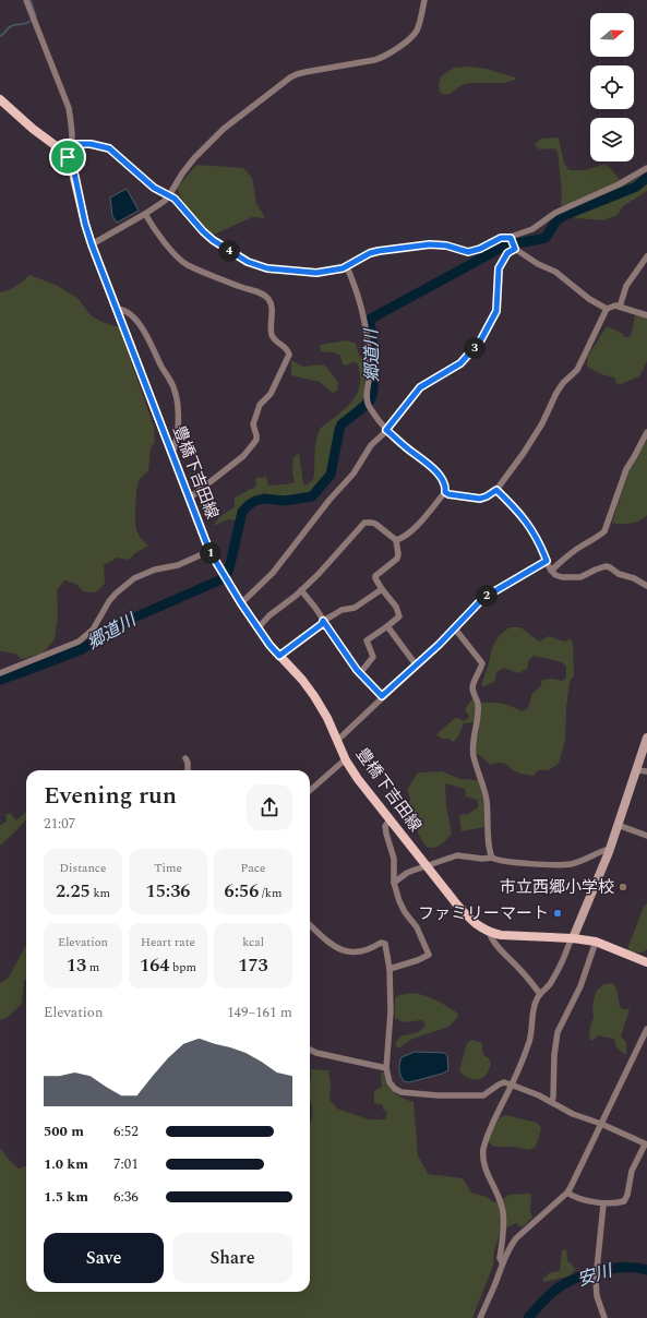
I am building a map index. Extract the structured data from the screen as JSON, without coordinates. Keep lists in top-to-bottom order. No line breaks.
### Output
{"streets":{"main road":["豊橋下吉田線"]},"water":["郷道川","安川"],"places":["市立西郷小学校","ファミリーマート"],"north":"right","page":{"pins":["4","3","1","2"],"heading":["Evening run","21:07"],"stats":[["Distance","2.25 km"],["Time","15:36"],["Pace","6:56 /km"],["Elevation","13 m"],["Heart rate","164 bpm"],["kcal","173"]],"chart":["Elevation","149–161 m"],"list":[{"name":"500 m","note":"6:52"},{"name":"1.0 km","note":"7:01"},{"name":"1.5 km","note":"6:36"}],"buttons":["Save","Share"]}}
